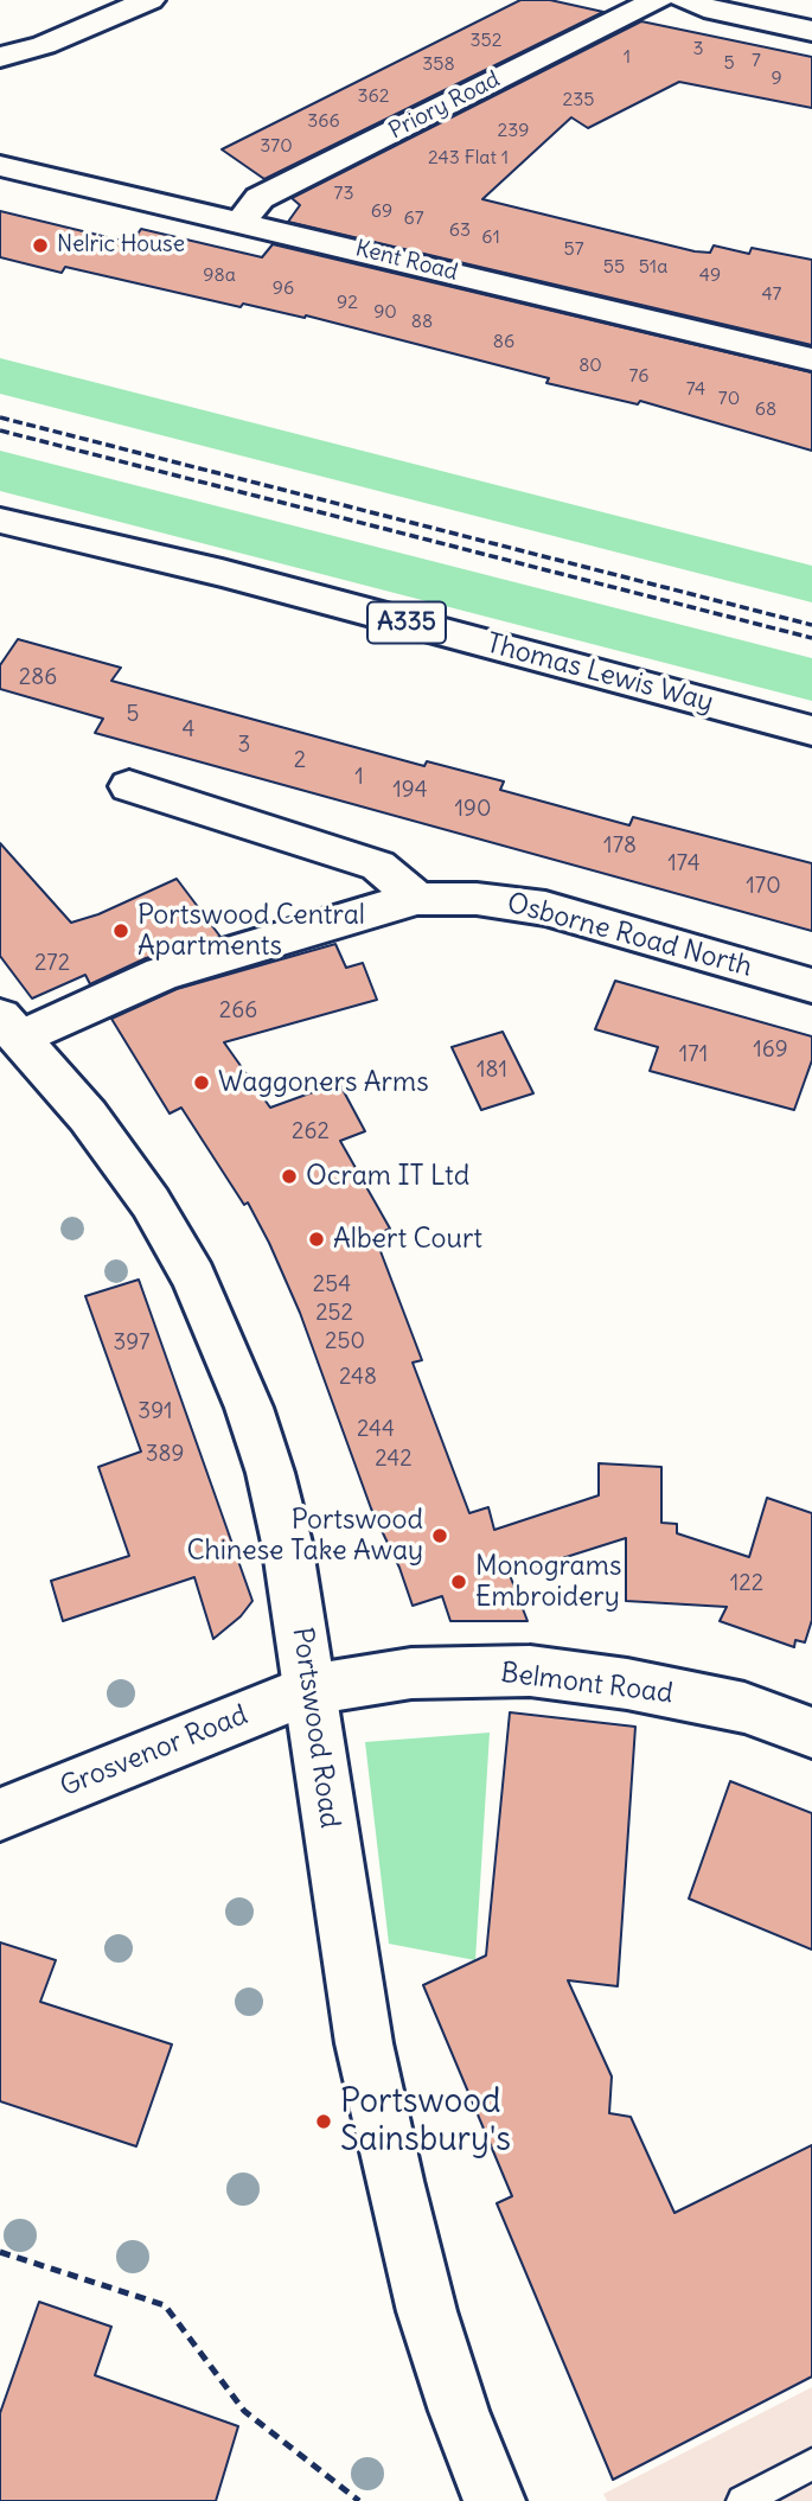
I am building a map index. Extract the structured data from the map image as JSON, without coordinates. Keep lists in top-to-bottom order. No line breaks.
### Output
{"streets":{"street":["Priory Road","Kent Road","A335","Thomas Lewis Way","Osborne Road North","Belmont Road","Portswood Road","Grosvenor Road"]},"crossings":[["Priory Road","Kent Road"],["Osborne Road North","Portswood Road"],["Belmont Road","Portswood Road"],["Belmont Road","Grosvenor Road"],["Portswood Road","Grosvenor Road"]],"places":["Nelric House","Portswood Central Apartments","Waggoners Arms","Ocram IT Ltd","Albert Court","Portswood Chinese Take Away","Monograms Embroidery","Portswood Sainsbury's"],"house_numbers":["352","3","1","7","5","358","9","362","235","366","239","370","243 Flat 1","73","69","67","63","61","57","55","51a","98a","49","96","47","92","90","88","86","80","76","74","70","68","286","5","4","3","2","1","194","190","178","174","170","272","266","169","171","181","262","254","252","250","397","248","391","244","389","242","122"]}
